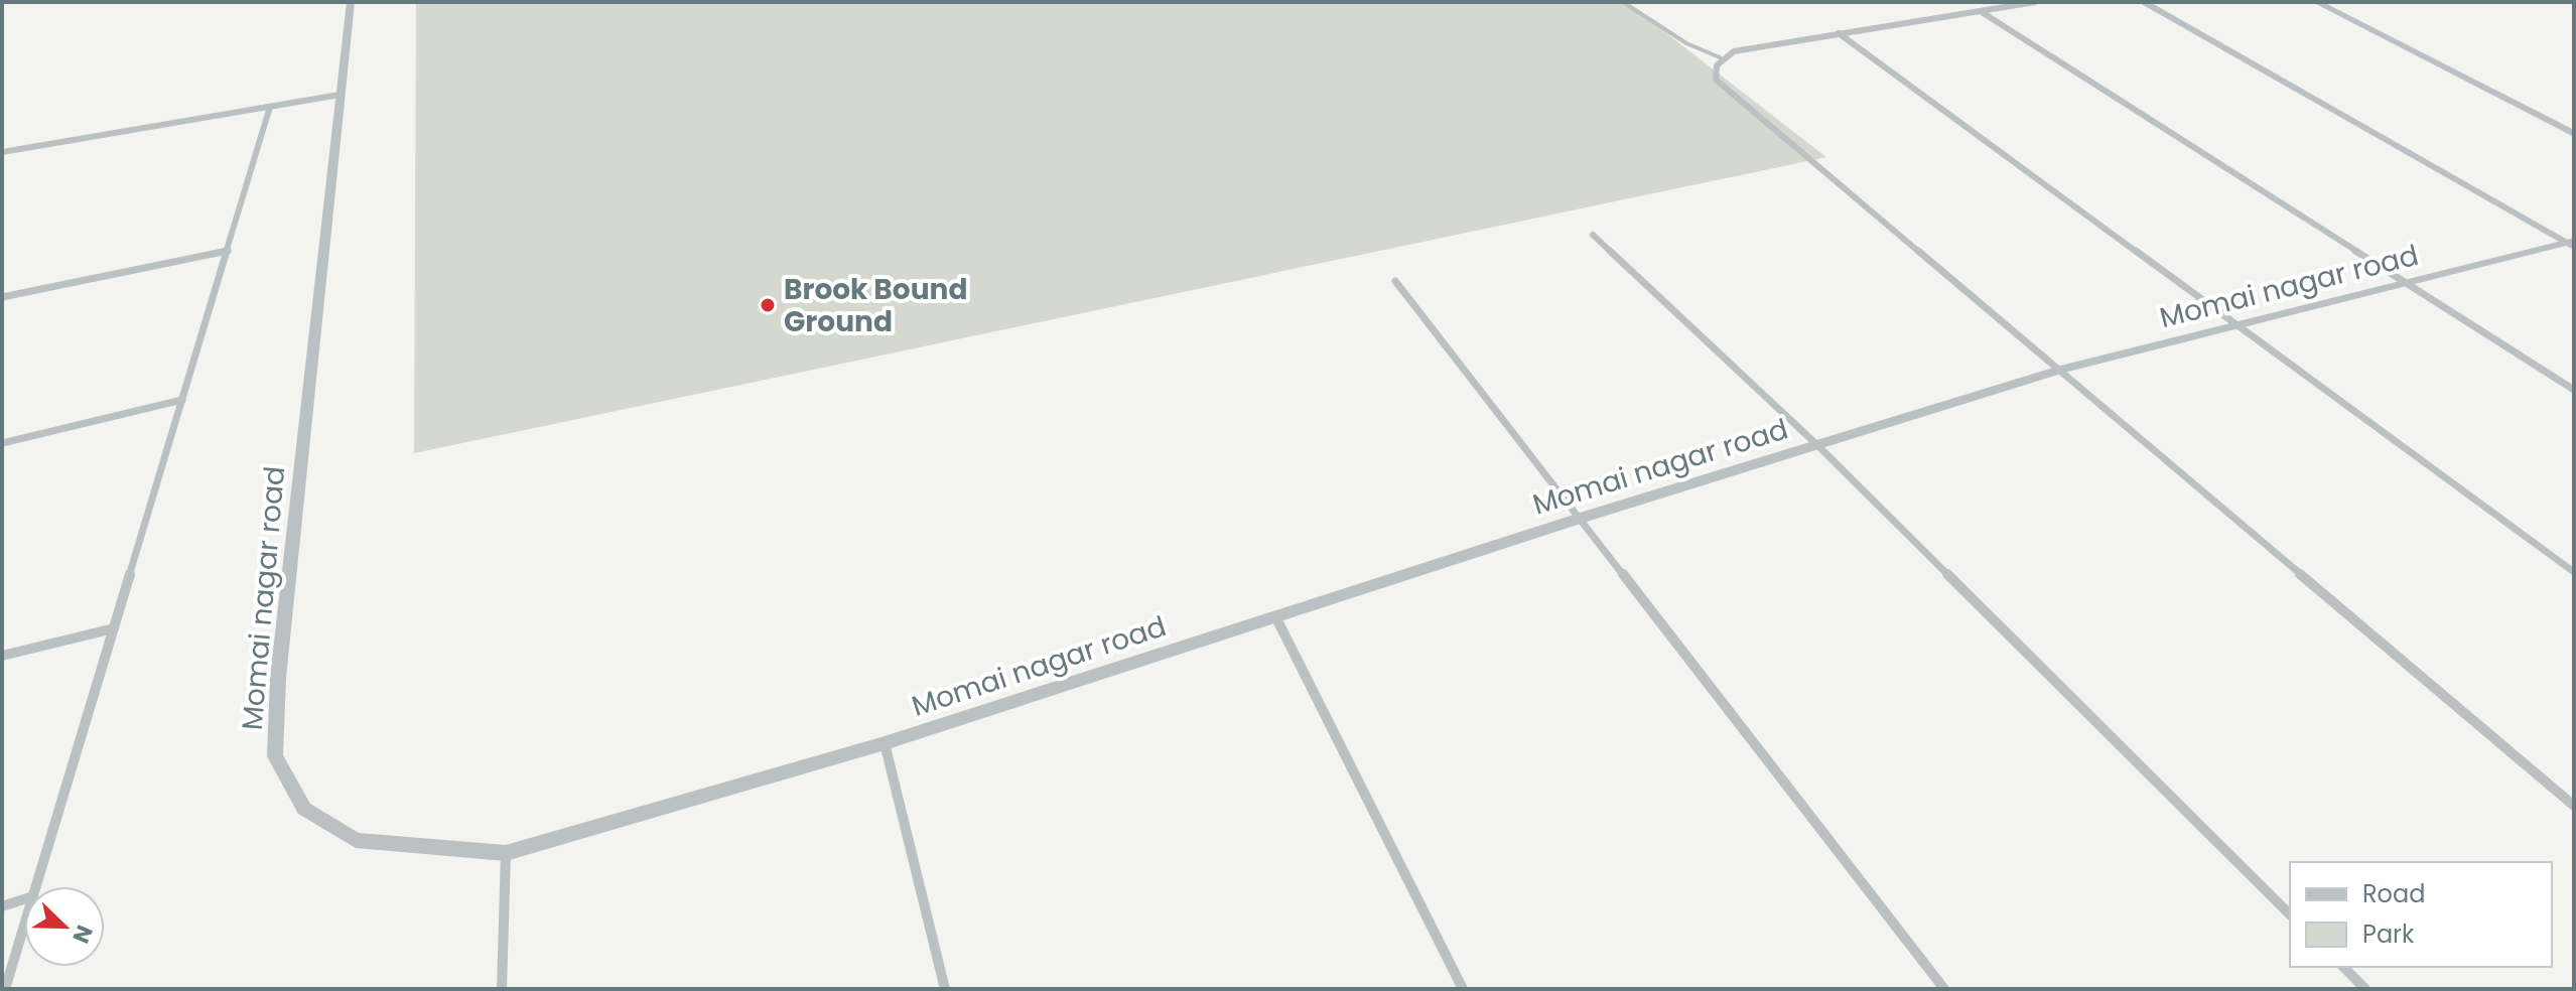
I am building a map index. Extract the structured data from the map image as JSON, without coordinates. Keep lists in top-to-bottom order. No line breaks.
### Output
{"streets":{"street":["Momai nagar road"]},"places":["Brook Bound Ground"],"legend":["Road","Park"],"north":"bottom right"}
